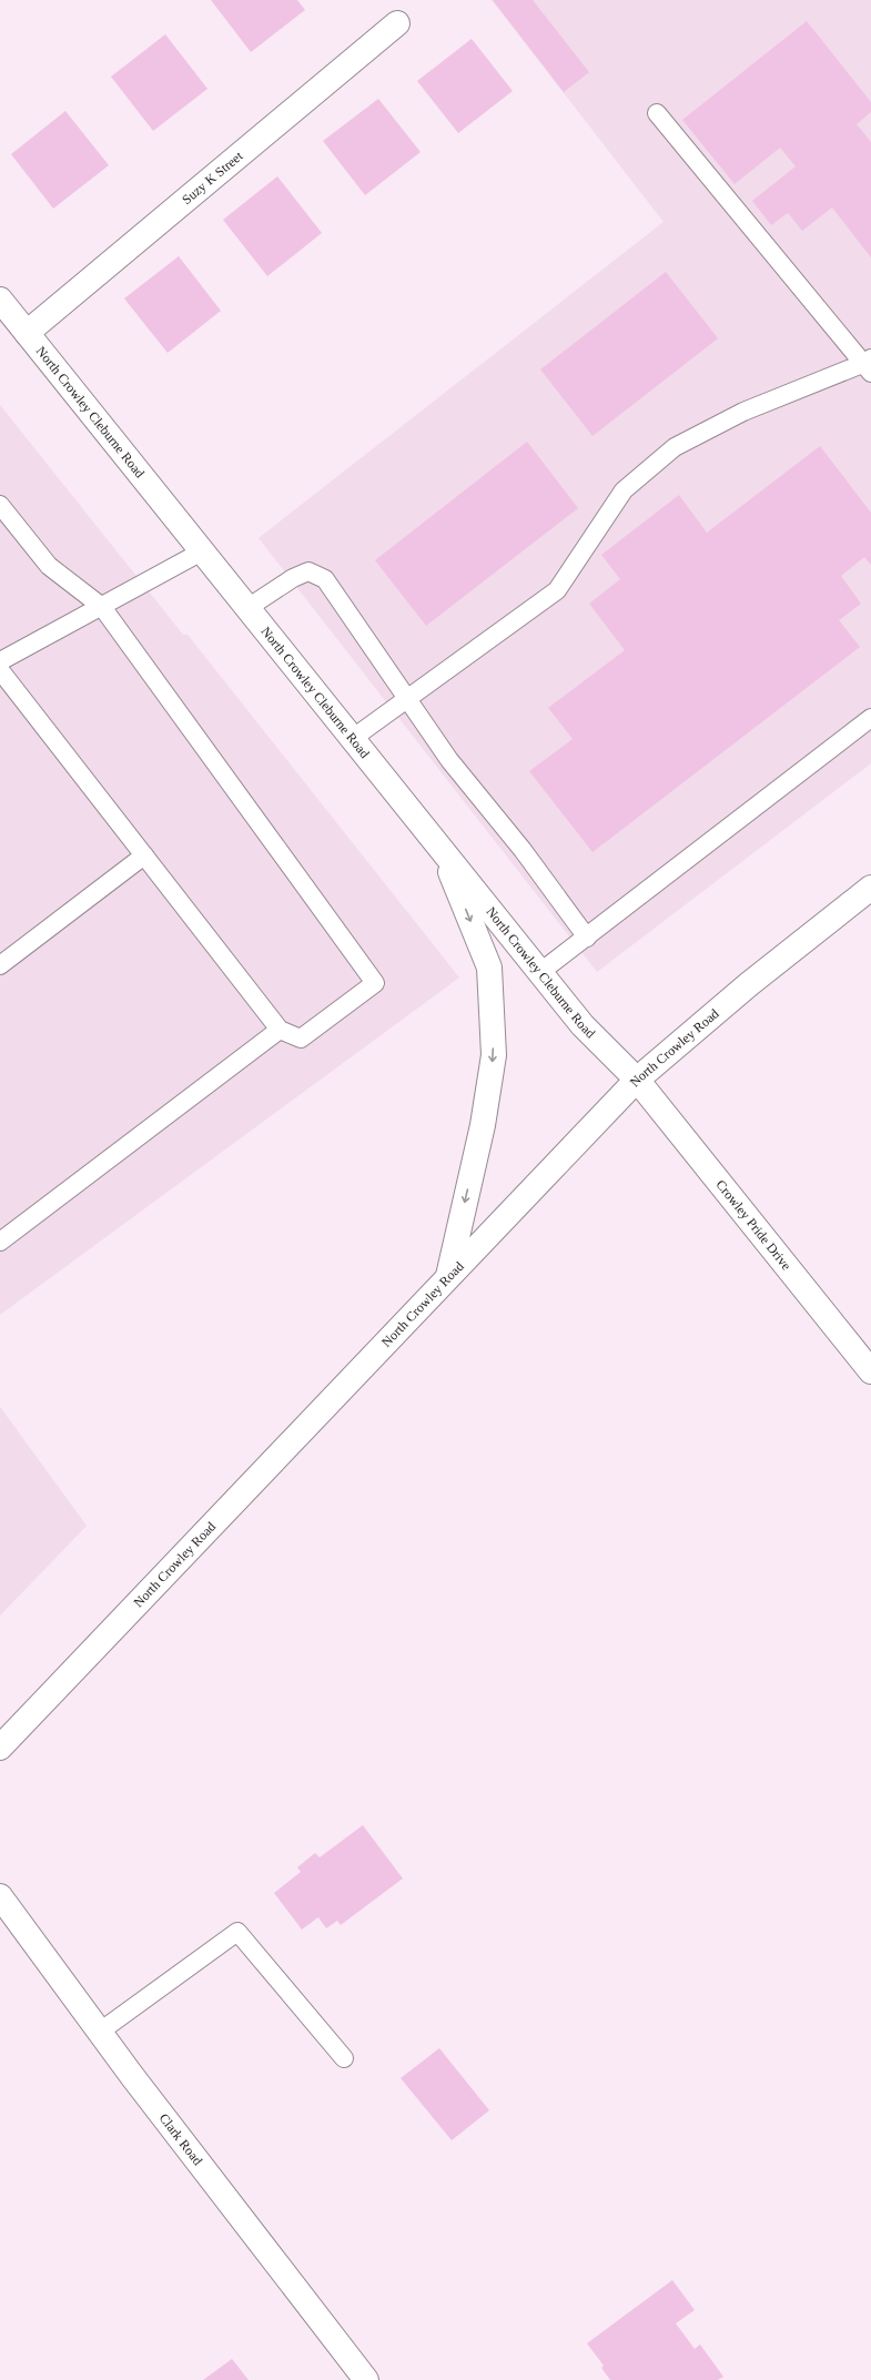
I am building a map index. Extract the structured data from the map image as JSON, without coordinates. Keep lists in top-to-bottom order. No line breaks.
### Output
{"streets":{"street":["Suzy K Street","North Crowley Cleburne Road","North Crowley Road","Crowley Pride Drive","Clark Road"]},"crossings":[["Suzy K Street","North Crowley Cleburne Road"],["North Crowley Cleburne Road","North Crowley Road"],["North Crowley Cleburne Road","Crowley Pride Drive"],["North Crowley Road","Crowley Pride Drive"]]}
